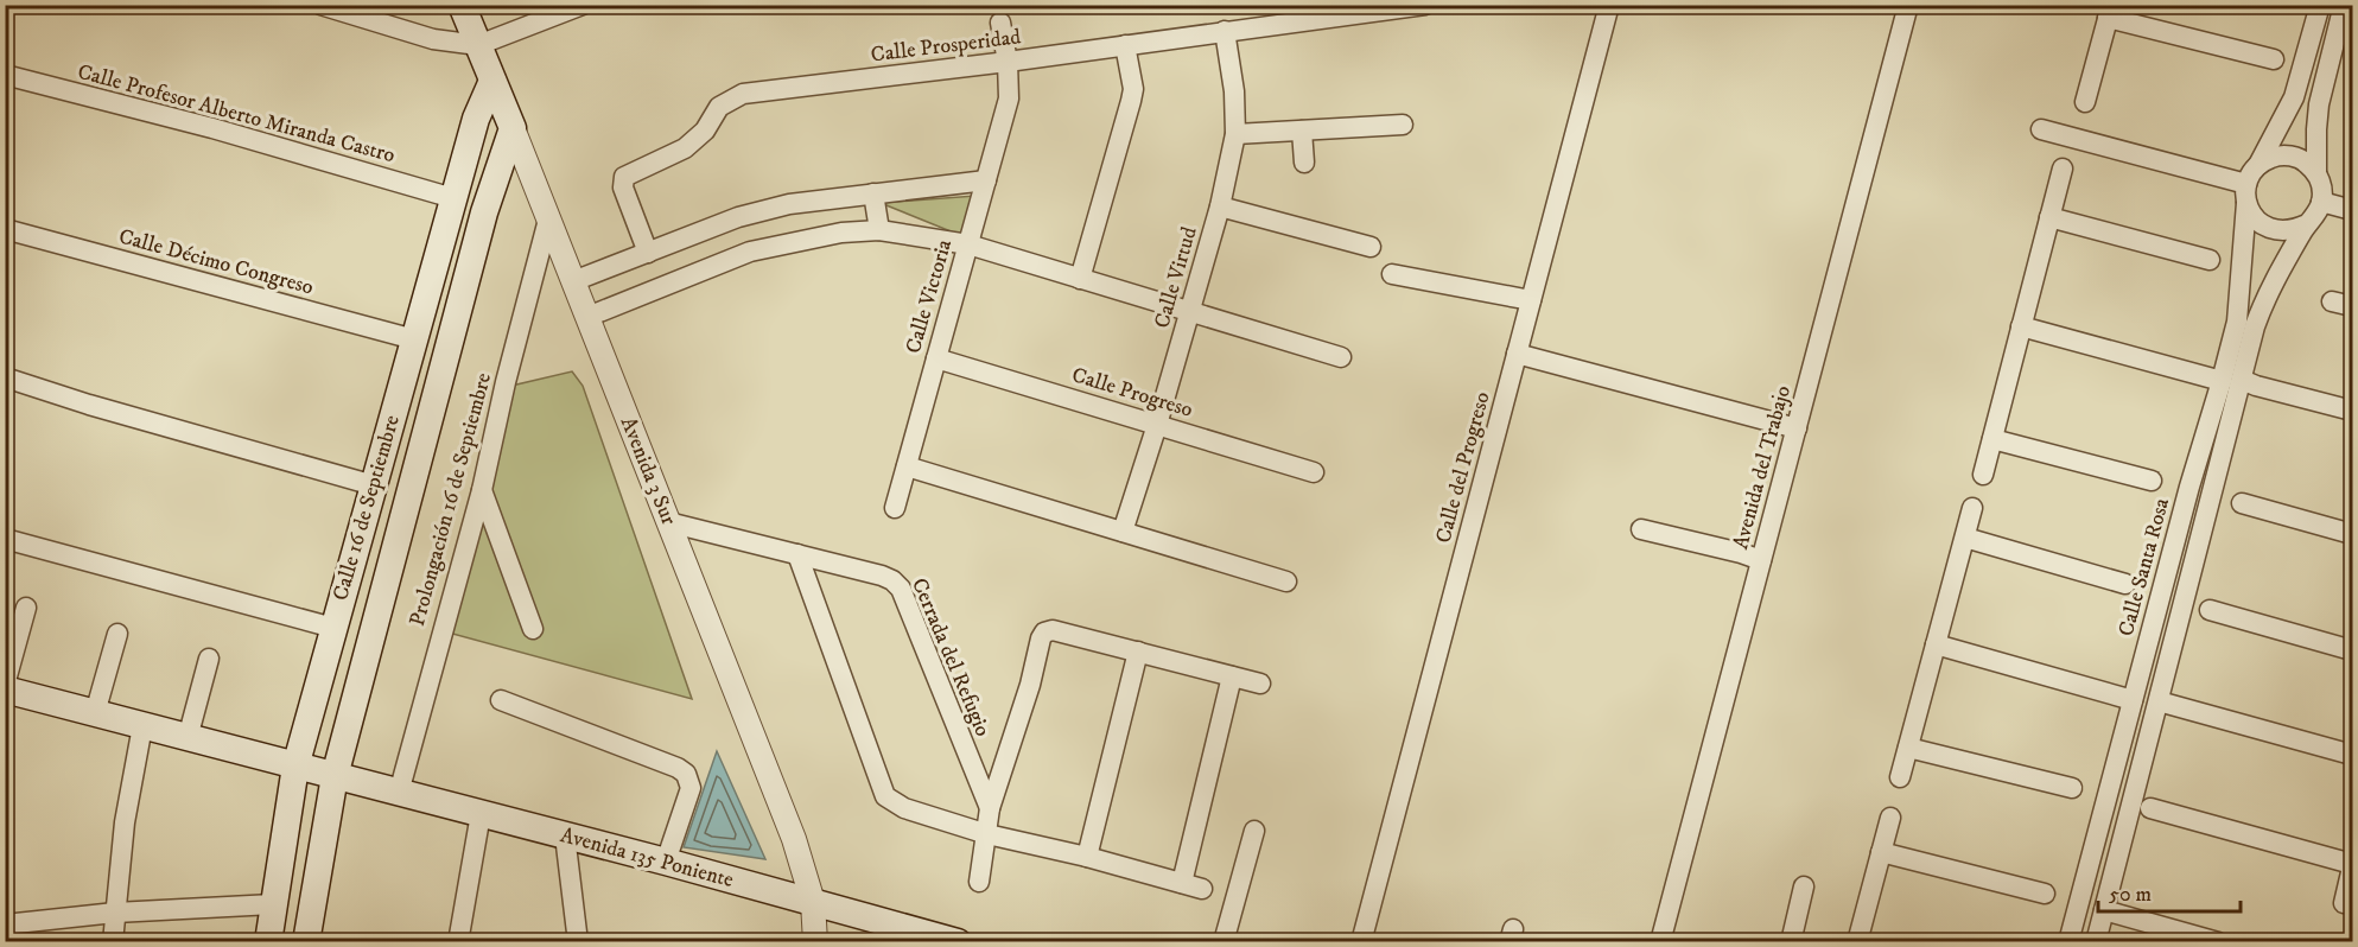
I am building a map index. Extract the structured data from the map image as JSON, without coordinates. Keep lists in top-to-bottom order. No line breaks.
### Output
{"streets":{"main road":["Avenida 3 Sur","Calle 16 de Septiembre","Avenida 135 Poniente"],"street":["Calle Prosperidad","Calle Profesor Alberto Miranda Castro","Calle Décimo Congreso","Calle Virtud","Calle Victoria","Calle Progreso","Calle del Progreso","Avenida del Trabajo","Prolongación 16 de Septiembre","Calle Santa Rosa","Cerrada del Refugio"]},"crossings":[["Calle Prosperidad","Calle Virtud"],["Calle Prosperidad","Calle Victoria"],["Calle Profesor Alberto Miranda Castro","Calle 16 de Septiembre"],["Calle Décimo Congreso","Calle 16 de Septiembre"],["Calle Virtud","Calle Progreso"],["Calle Victoria","Calle Progreso"],["Avenida 3 Sur","Prolongación 16 de Septiembre"],["Avenida 3 Sur","Calle 16 de Septiembre"],["Avenida 3 Sur","Cerrada del Refugio"],["Avenida 3 Sur","Avenida 135 Poniente"],["Prolongación 16 de Septiembre","Avenida 135 Poniente"],["Calle 16 de Septiembre","Avenida 135 Poniente"]],"scale_bar":"50 m"}
